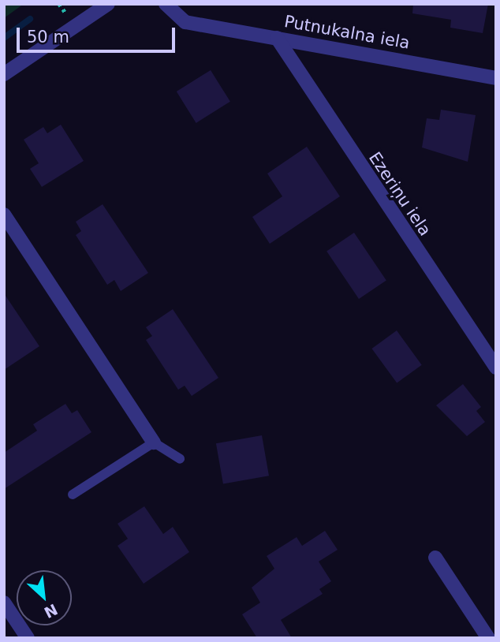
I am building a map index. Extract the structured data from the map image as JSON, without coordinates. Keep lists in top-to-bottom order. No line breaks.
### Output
{"streets":{"street":["Putnukalna iela","Ezeriņu iela"]},"crossings":[["Putnukalna iela","Ezeriņu iela"]],"scale_bar":"50 m","north":"bottom right"}
